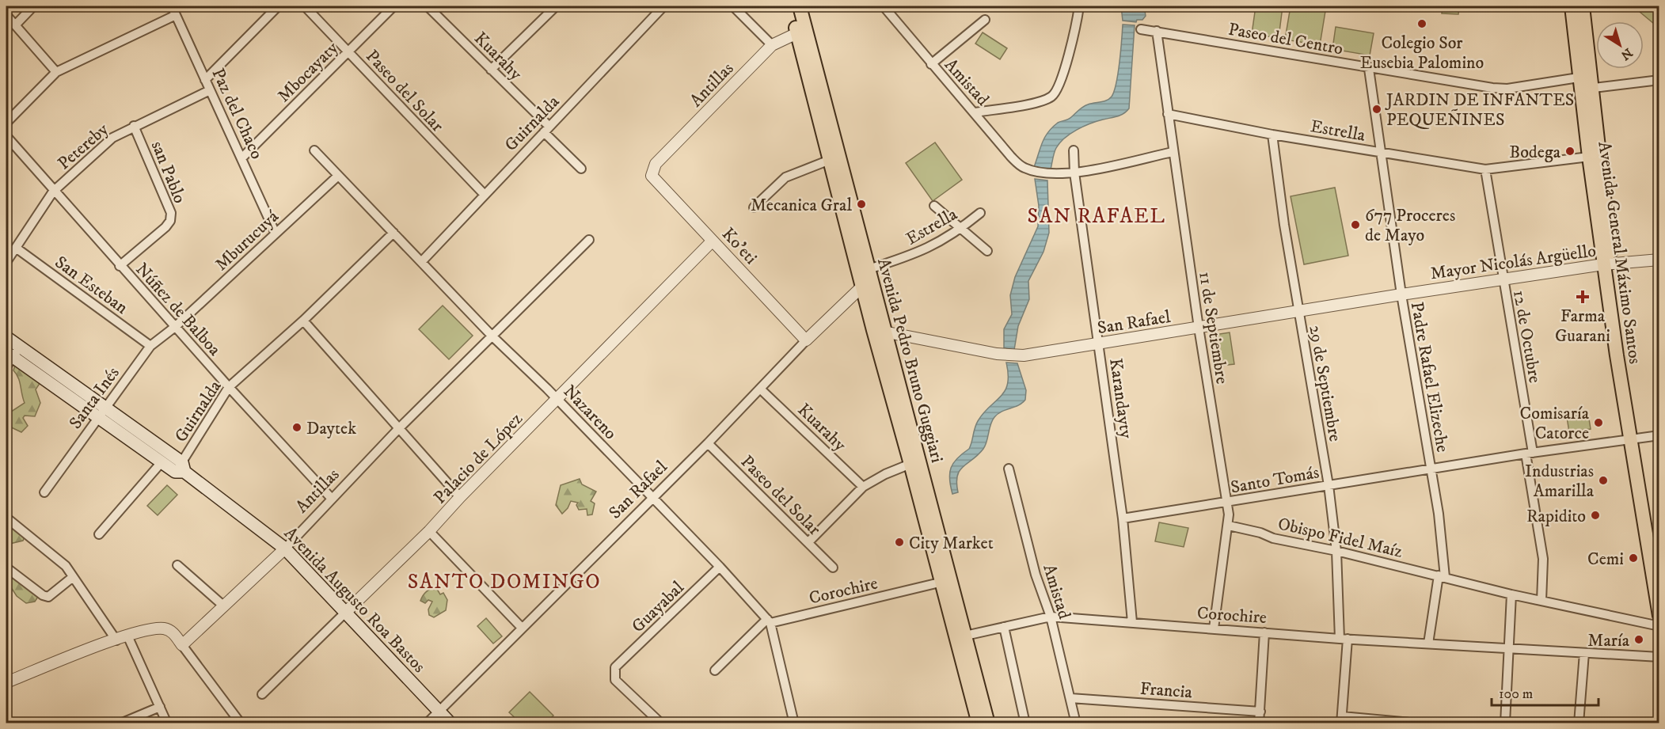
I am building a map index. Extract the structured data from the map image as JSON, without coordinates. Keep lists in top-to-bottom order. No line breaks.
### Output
{"streets":{"main road":["Avenida General Máximo Santos","Avenida Pedro Bruno Guggiari","Avenida Augusto Roa Bastos"],"street":["Paseo del Centro","Kuarahy","Mbocayaty","Amistad","Antillas","Paseo del Solar","Paz del Chaco","Guirnalda","Estrella","Petereby","san Pablo","Mburucuyá","Ko'eti","Mayor Nicolás Argüello","San Esteban","Núñez de Balboa","San Rafael","11 de Septiembre","12 de Octubre","Padre Rafael Elizeche","29 de Septiembre","Santa Inés","Karandayty","Nazareno","Palacio de López","Santo Tomás","Obispo Fidel Maíz","Corochire","Guayabal","Francia"]},"crossings":[["Paseo del Centro","Avenida General Máximo Santos"],["Paseo del Centro","11 de Septiembre"],["Paseo del Centro","Padre Rafael Elizeche"],["Kuarahy","Guirnalda"],["Kuarahy","San Rafael"],["Mbocayaty","Paseo del Solar"],["Mbocayaty","Paz del Chaco"],["Amistad","Karandayty"],["Amistad","Corochire"],["Amistad","Francia"],["Antillas","Ko'eti"],["Antillas","Núñez de Balboa"],["Antillas","Avenida Pedro Bruno Guggiari"],["Antillas","Nazareno"],["Antillas","Avenida Augusto Roa Bastos"],["Paseo del Solar","Guirnalda"],["Paseo del Solar","San Rafael"],["Paz del Chaco","Petereby"],["Paz del Chaco","Mburucuyá"],["Guirnalda","Núñez de Balboa"],["Guirnalda","Nazareno"],["Guirnalda","Avenida Augusto Roa Bastos"],["Estrella","Avenida General Máximo Santos"],["Estrella","San Rafael"],["Estrella","11 de Septiembre"],["Estrella","12 de Octubre"],["Estrella","Avenida Pedro Bruno Guggiari"],["Estrella","Padre Rafael Elizeche"],["Estrella","29 de Septiembre"],["Petereby","san Pablo"],["Petereby","San Esteban"],["Petereby","Núñez de Balboa"],["san Pablo","Núñez de Balboa"],["Mburucuyá","Núñez de Balboa"],["Mburucuyá","Santa Inés"],["Mburucuyá","Nazareno"],["Ko'eti","San Rafael"],["Ko'eti","Palacio de López"],["Avenida General Máximo Santos","Mayor Nicolás Argüello"],["Avenida General Máximo Santos","Santo Tomás"],["Mayor Nicolás Argüello","San Rafael"],["Mayor Nicolás Argüello","12 de Octubre"],["Mayor Nicolás Argüello","Padre Rafael Elizeche"],["San Esteban","Santa Inés"],["Núñez de Balboa","Santa Inés"],["San Rafael","11 de Septiembre"],["San Rafael","Avenida Pedro Bruno Guggiari"],["San Rafael","Padre Rafael Elizeche"],["San Rafael","29 de Septiembre"],["San Rafael","Karandayty"],["San Rafael","Nazareno"],["San Rafael","Avenida Augusto Roa Bastos"],["11 de Septiembre","Santo Tomás"],["11 de Septiembre","Obispo Fidel Maíz"],["11 de Septiembre","Corochire"],["12 de Octubre","Santo Tomás"],["12 de Octubre","Obispo Fidel Maíz"],["Avenida Pedro Bruno Guggiari","Corochire"],["Padre Rafael Elizeche","Santo Tomás"],["Padre Rafael Elizeche","Obispo Fidel Maíz"],["Padre Rafael Elizeche","Corochire"],["29 de Septiembre","Santo Tomás"],["29 de Septiembre","Obispo Fidel Maíz"],["29 de Septiembre","Corochire"],["Santa Inés","Avenida Augusto Roa Bastos"],["Karandayty","Santo Tomás"],["Karandayty","Corochire"],["Nazareno","Palacio de López"],["Nazareno","Corochire"],["Nazareno","Guayabal"],["Palacio de López","Avenida Augusto Roa Bastos"]],"districts":["SAN RAFAEL","SANTO DOMINGO"],"places":{"other":["Colegio Sor Eusebia Palomino","JARDIN DE INFANTES PEQUEÑINES","Bodega","Mecanica Gral","677 Proceres de Mayo","Comisaría Catorce","Daytek","Industrias Amarilla","Rapidito","City Market","Cemi","María"],"health":["Farma Guarani"]},"scale_bar":"100 m","north":"bottom right"}
